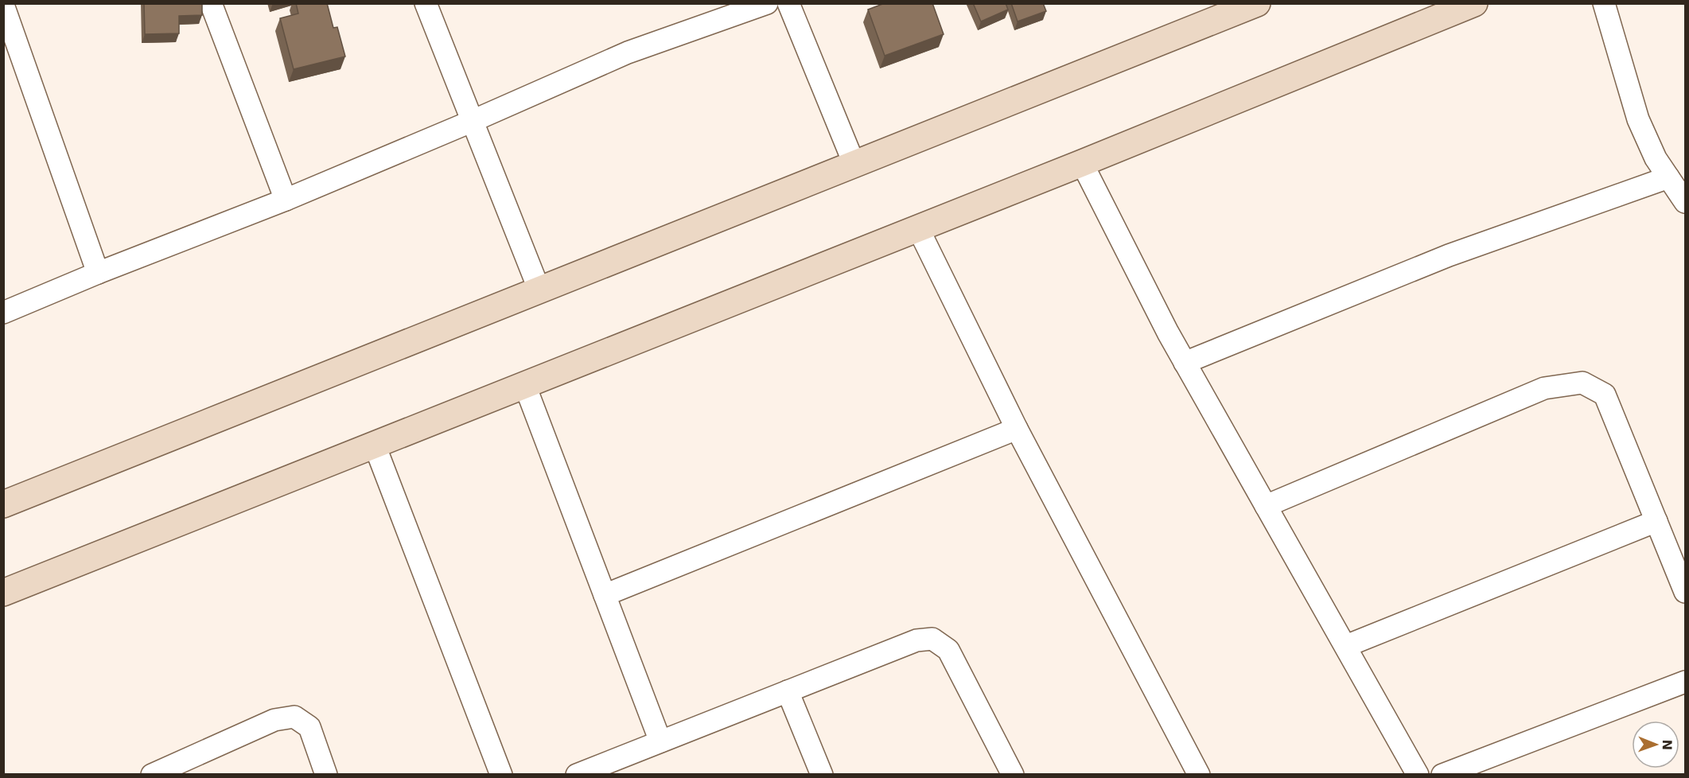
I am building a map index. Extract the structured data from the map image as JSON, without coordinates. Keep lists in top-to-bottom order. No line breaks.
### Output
{"north":"right"}
